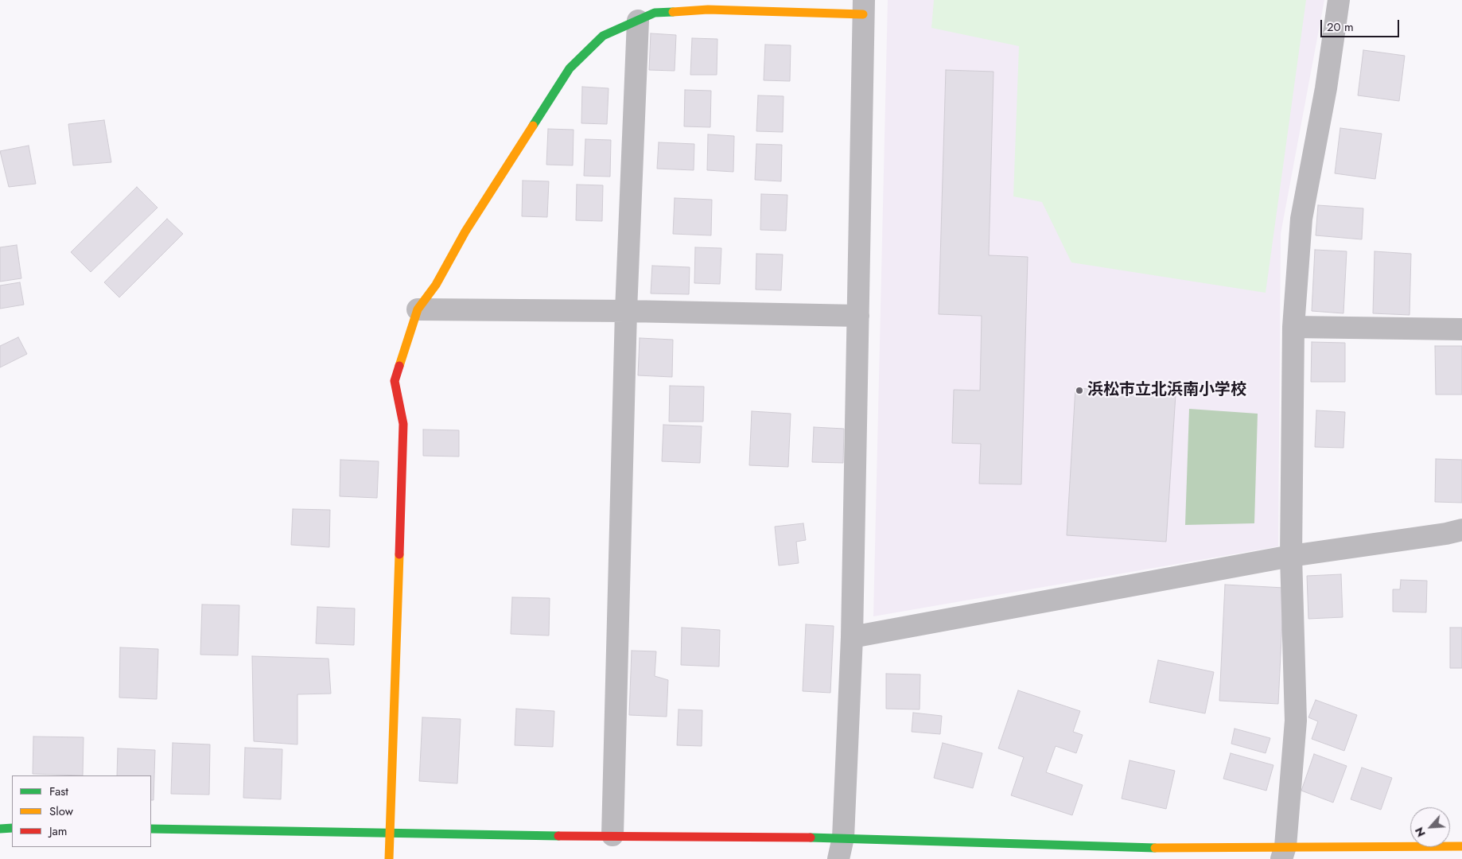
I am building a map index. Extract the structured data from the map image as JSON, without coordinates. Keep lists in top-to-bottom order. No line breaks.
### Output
{"places":["浜松市立北浜南小学校"],"legend":["Fast","Slow","Jam"],"scale_bar":"20 m","north":"bottom left"}
